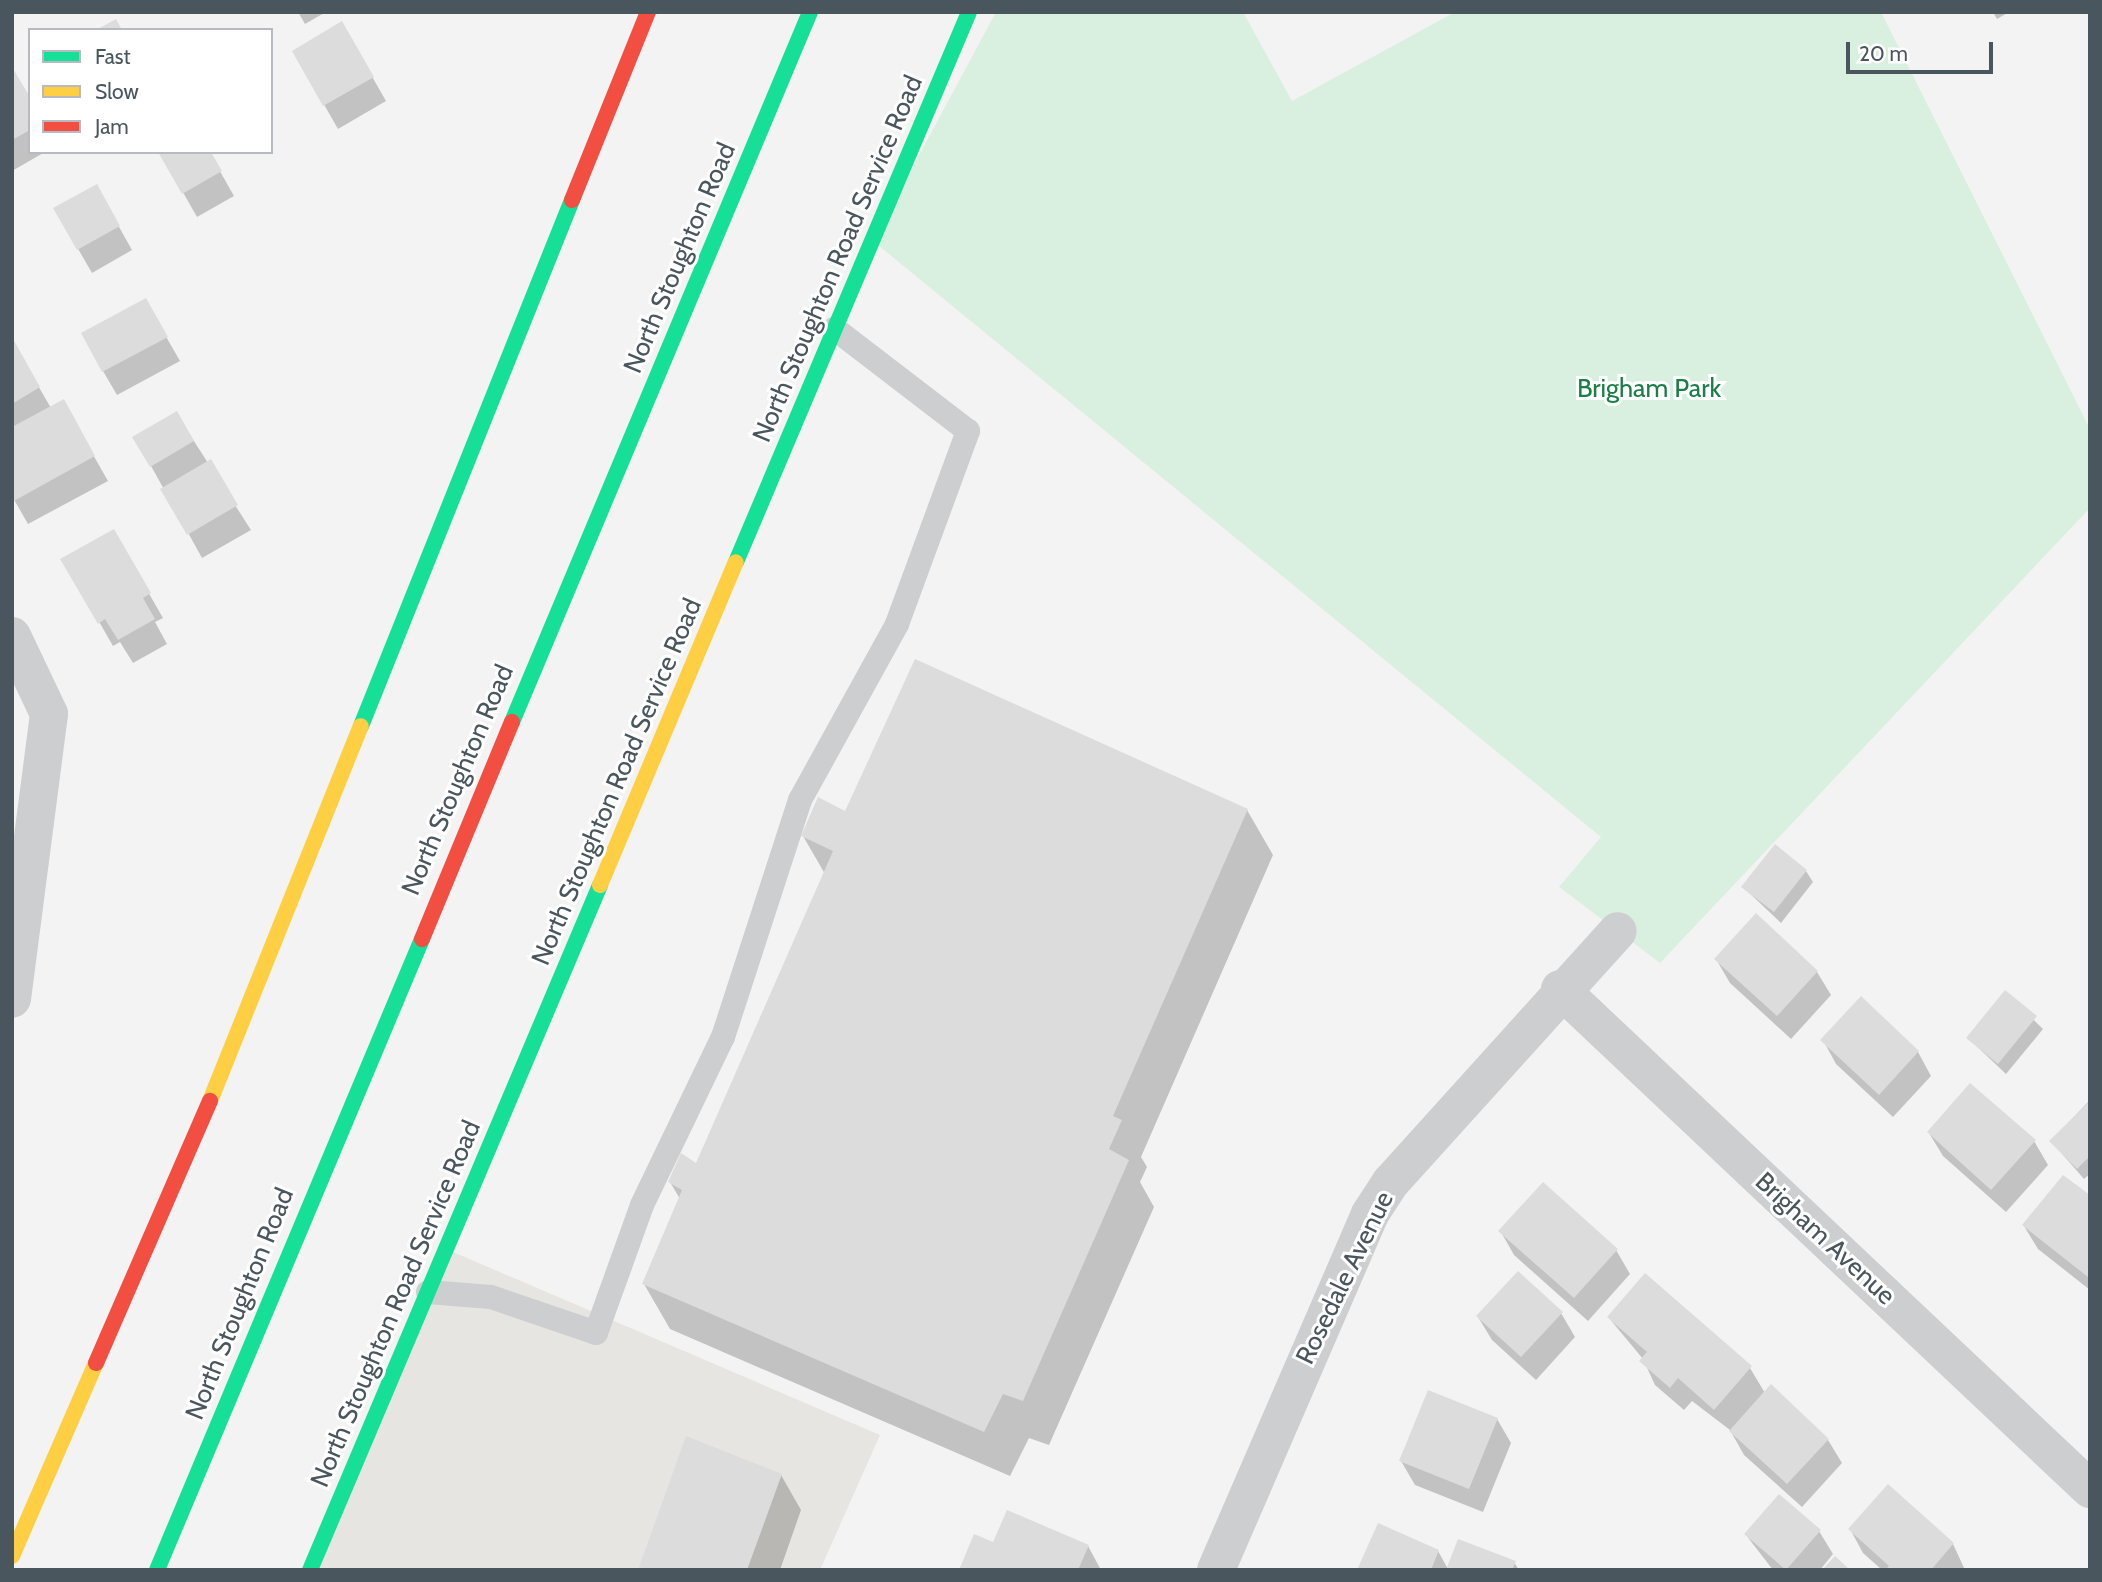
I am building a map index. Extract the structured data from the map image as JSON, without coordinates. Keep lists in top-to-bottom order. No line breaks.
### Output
{"streets":{"main road":["North Stoughton Road","North Stoughton Road Service Road"],"street":["Brigham Avenue","Rosedale Avenue"]},"crossings":[["Brigham Avenue","Rosedale Avenue"]],"parks":["Brigham Park"],"legend":["Fast","Slow","Jam"],"scale_bar":"20 m"}
